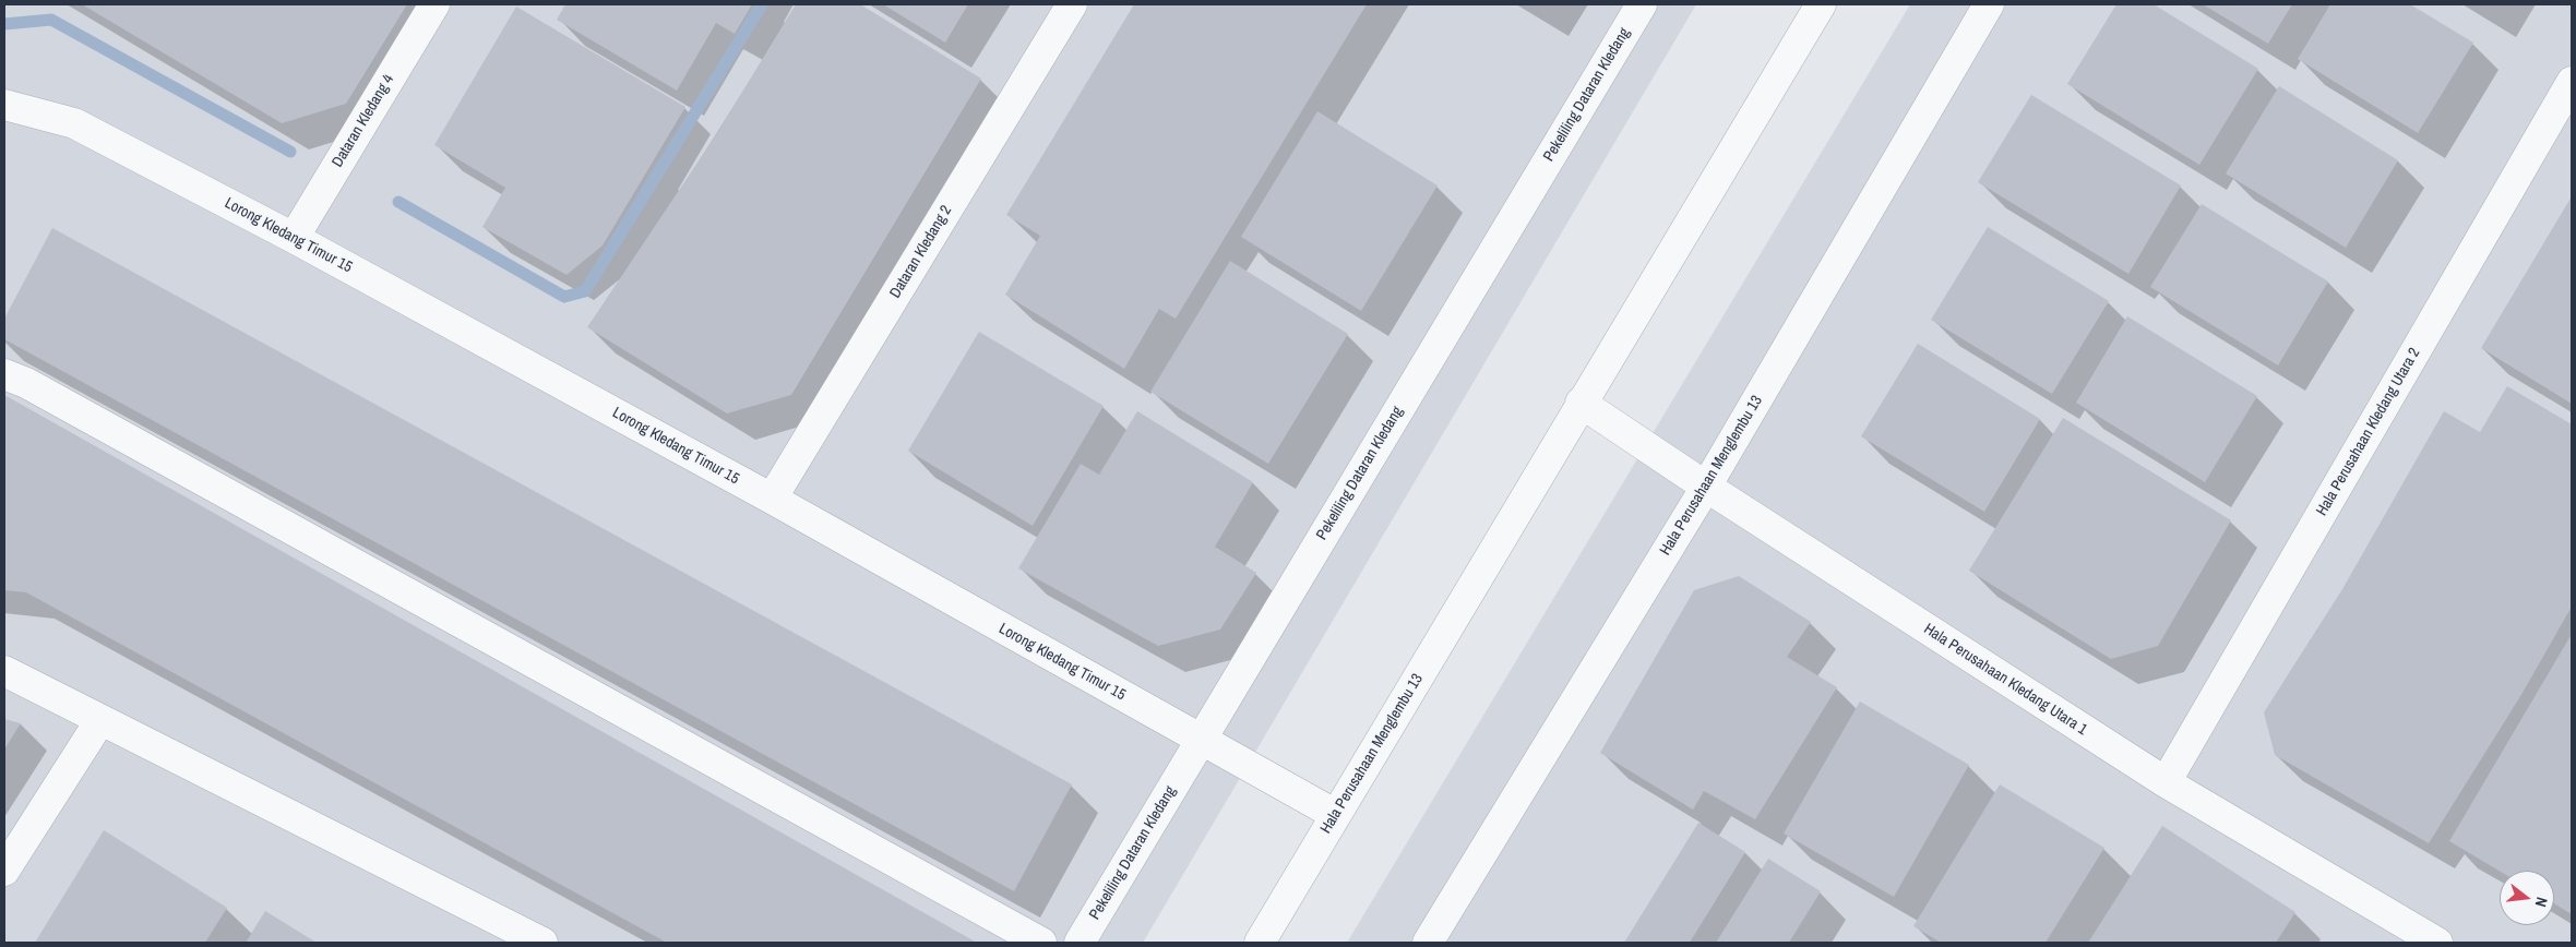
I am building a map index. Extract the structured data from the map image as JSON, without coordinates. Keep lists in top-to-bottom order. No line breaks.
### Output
{"streets":{"street":["Pekeliling Dataran Kledang","Dataran Kledang 4","Lorong Kledang Timur 15","Dataran Kledang 2","Hala Perusahaan Kledang Utara 2","Hala Perusahaan Menglembu 13","Hala Perusahaan Kledang Utara 1"]},"crossings":[["Pekeliling Dataran Kledang","Lorong Kledang Timur 15"],["Dataran Kledang 4","Lorong Kledang Timur 15"],["Lorong Kledang Timur 15","Dataran Kledang 2"],["Lorong Kledang Timur 15","Hala Perusahaan Menglembu 13"],["Hala Perusahaan Kledang Utara 2","Hala Perusahaan Kledang Utara 1"],["Hala Perusahaan Menglembu 13","Hala Perusahaan Kledang Utara 1"]],"north":"right"}
